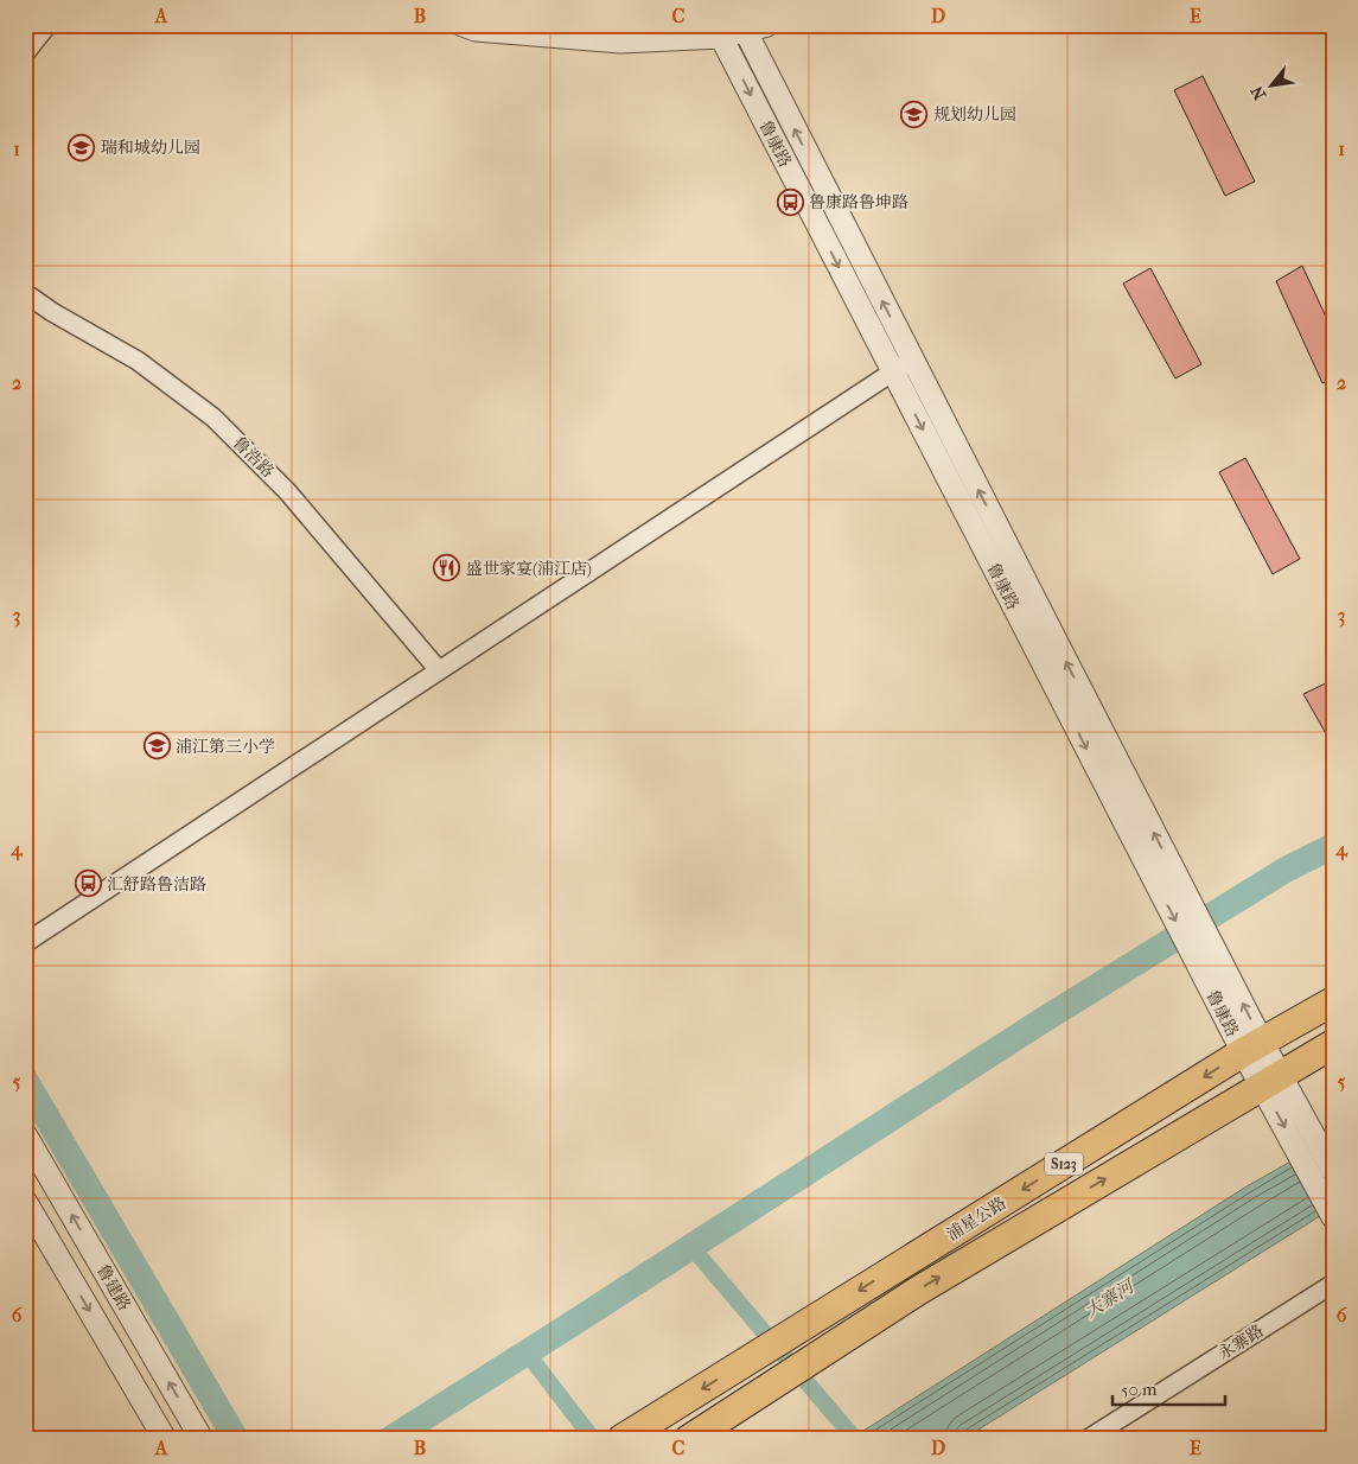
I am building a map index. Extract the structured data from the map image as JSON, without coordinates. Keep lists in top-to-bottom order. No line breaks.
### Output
{"streets":{"main road":["S123","浦星公路"],"street":["鲁康路","鲁浩路","鲁建路","永寨路"]},"crossings":[["鲁康路","浦星公路"]],"water":["大寨河"],"places":{"school or university":["规划幼儿园","瑞和城幼儿园","浦江第三小学"],"bus stop":["鲁康路鲁坤路","汇舒路鲁洁路"],"restaurant":["盛世家宴(浦江店)"]},"scale_bar":"50 m","north":"bottom left","grid":{"columns":["A","B","C","D","E"],"rows":["1","2","3","4","5","6"]}}
